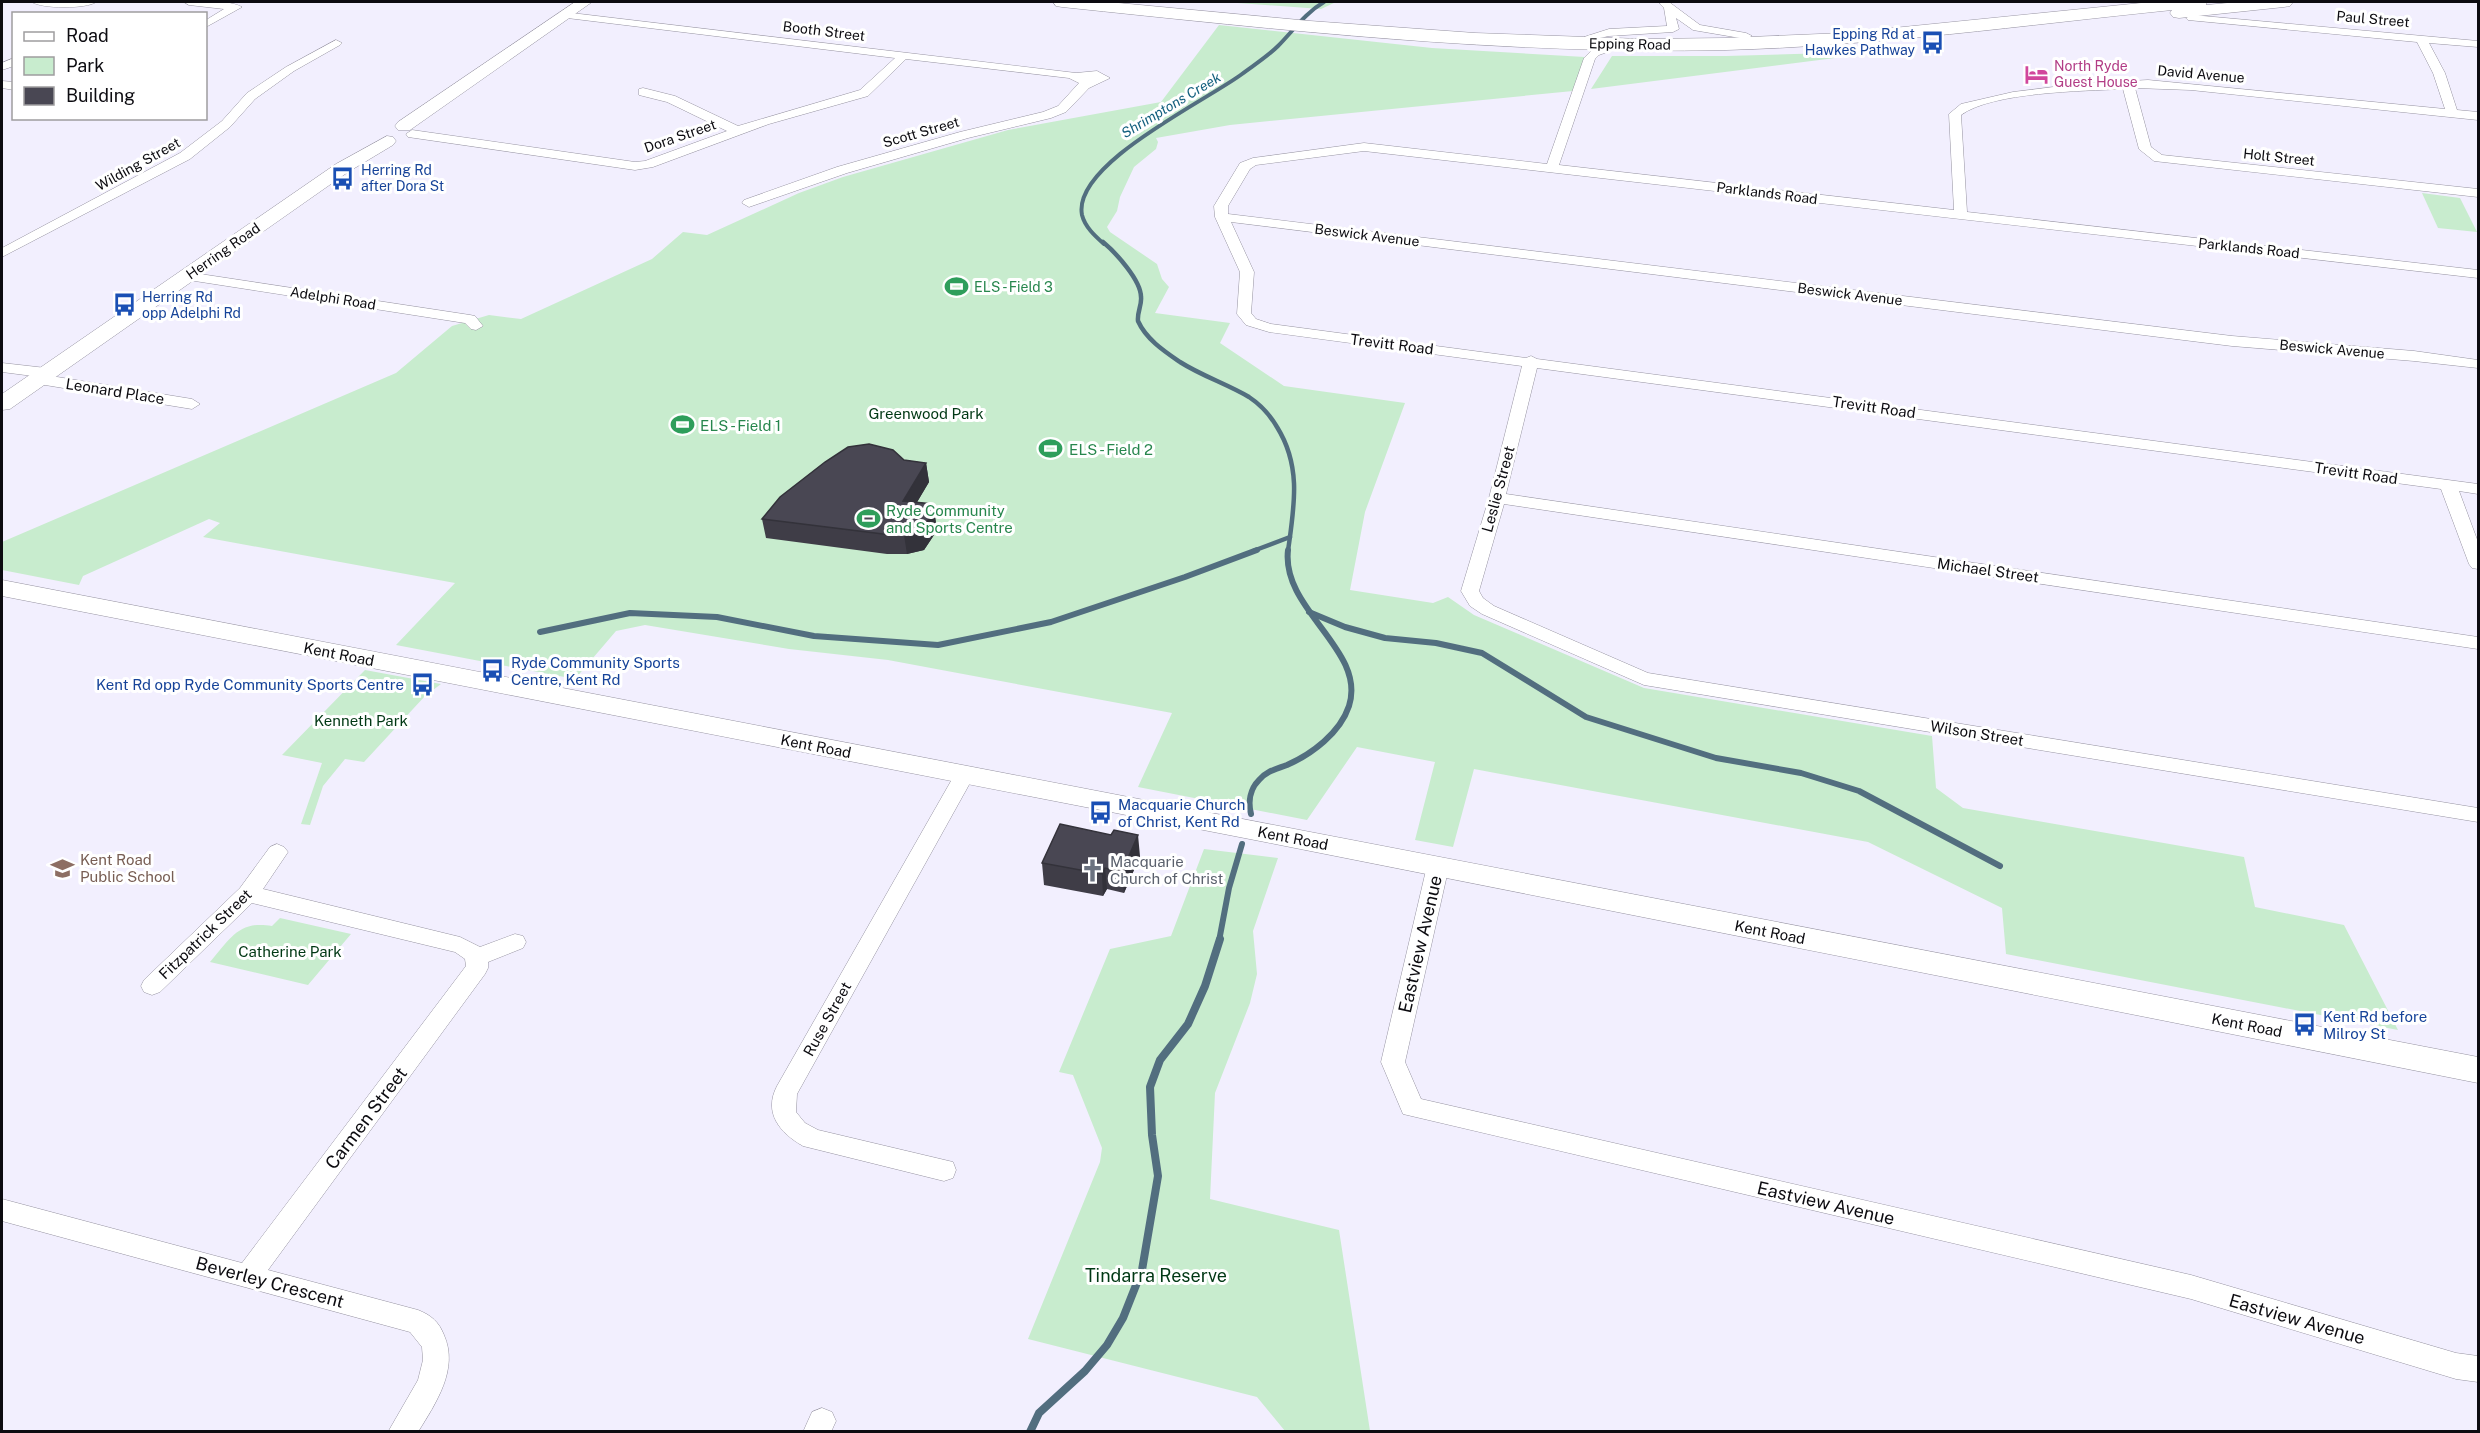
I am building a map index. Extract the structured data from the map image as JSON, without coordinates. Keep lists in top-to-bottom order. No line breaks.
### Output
{"streets":{"main road":["Epping Road"],"street":["Paul Street","Booth Street","David Avenue","Scott Street","Dora Street","Holt Street","Wilding Street","Parklands Road","Beswick Avenue","Herring Road","Adelphi Road","Trevitt Road","Leonard Place","Leslie Street","Michael Street","Kent Road","Wilson Street","Fitzpatrick Street","Eastview Avenue","Ruse Street","Carmen Street","Beverley Crescent"]},"crossings":[["Paul Street","Epping Road"],["Booth Street","Scott Street"],["Booth Street","Dora Street"],["David Avenue","Holt Street"],["David Avenue","Parklands Road"],["Dora Street","Herring Road"],["Parklands Road","Beswick Avenue"],["Parklands Road","Trevitt Road"],["Beswick Avenue","Trevitt Road"],["Herring Road","Adelphi Road"],["Herring Road","Leonard Place"],["Trevitt Road","Leslie Street"],["Leslie Street","Michael Street"],["Leslie Street","Wilson Street"],["Kent Road","Eastview Avenue"],["Kent Road","Ruse Street"],["Carmen Street","Beverley Crescent"]],"water":["Shrimptons Creek"],"parks":["Greenwood Park","Kenneth Park","Catherine Park","Tindarra Reserve"],"places":{"bus stop":["Epping Rd at Hawkes Pathway","Herring Rd after Dora St","Herring Rd opp Adelphi Rd","Ryde Community Sports Centre, Kent Rd","Kent Rd opp Ryde Community Sports Centre","Macquarie Church of Christ, Kent Rd","Kent Rd before Milroy St"],"hotel":["North Ryde Guest House"],"sports":["ELS - Field 3","ELS - Field 1","ELS - Field 2","Ryde Community and Sports Centre"],"school or university":["Kent Road Public School"],"church":["Macquarie Church of Christ"]},"legend":["Road","Park","Building"]}
